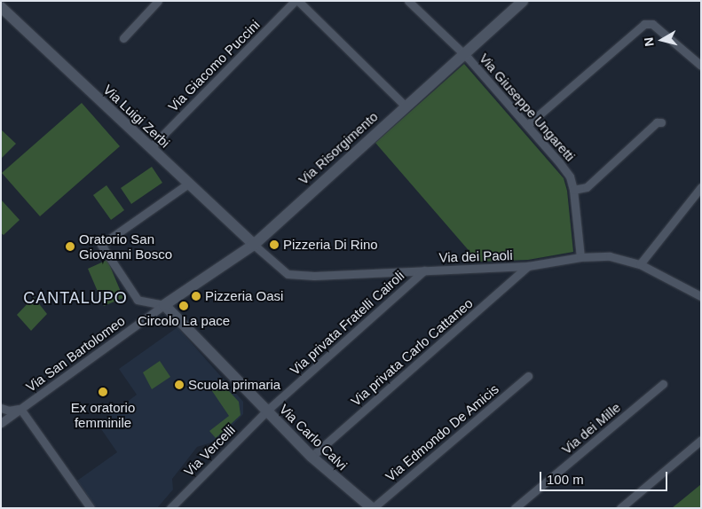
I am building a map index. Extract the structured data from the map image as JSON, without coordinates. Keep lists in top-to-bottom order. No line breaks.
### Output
{"streets":{"street":["Via Giacomo Puccini","Via Giuseppe Ungaretti","Via Luigi Zerbi","Via Risorgimento","Via dei Paoli","Via privata Fratelli Cairoli","Via privata Carlo Cattaneo","Via San Bartolomeo","Via dei Mille","Via Edmondo De Amicis","Via Carlo Calvi","Via Vercelli"]},"crossings":[["Via Giacomo Puccini","Via Luigi Zerbi"],["Via Giuseppe Ungaretti","Via Risorgimento"],["Via Giuseppe Ungaretti","Via dei Paoli"],["Via Luigi Zerbi","Via Risorgimento"],["Via Luigi Zerbi","Via dei Paoli"],["Via Risorgimento","Via dei Paoli"],["Via Risorgimento","Via San Bartolomeo"],["Via Risorgimento","Via Carlo Calvi"],["Via dei Paoli","Via privata Fratelli Cairoli"],["Via dei Paoli","Via privata Carlo Cattaneo"],["Via privata Fratelli Cairoli","Via Carlo Calvi"],["Via privata Fratelli Cairoli","Via Vercelli"],["Via privata Carlo Cattaneo","Via Carlo Calvi"],["Via San Bartolomeo","Via Carlo Calvi"],["Via Edmondo De Amicis","Via Carlo Calvi"],["Via Carlo Calvi","Via Vercelli"]],"districts":["CANTALUPO"],"places":["Pizzeria Di Rino","Oratorio San Giovanni Bosco","Pizzeria Oasi","Circolo La pace","Scuola primaria","Ex oratorio femminile"],"scale_bar":"100 m","north":"left"}
